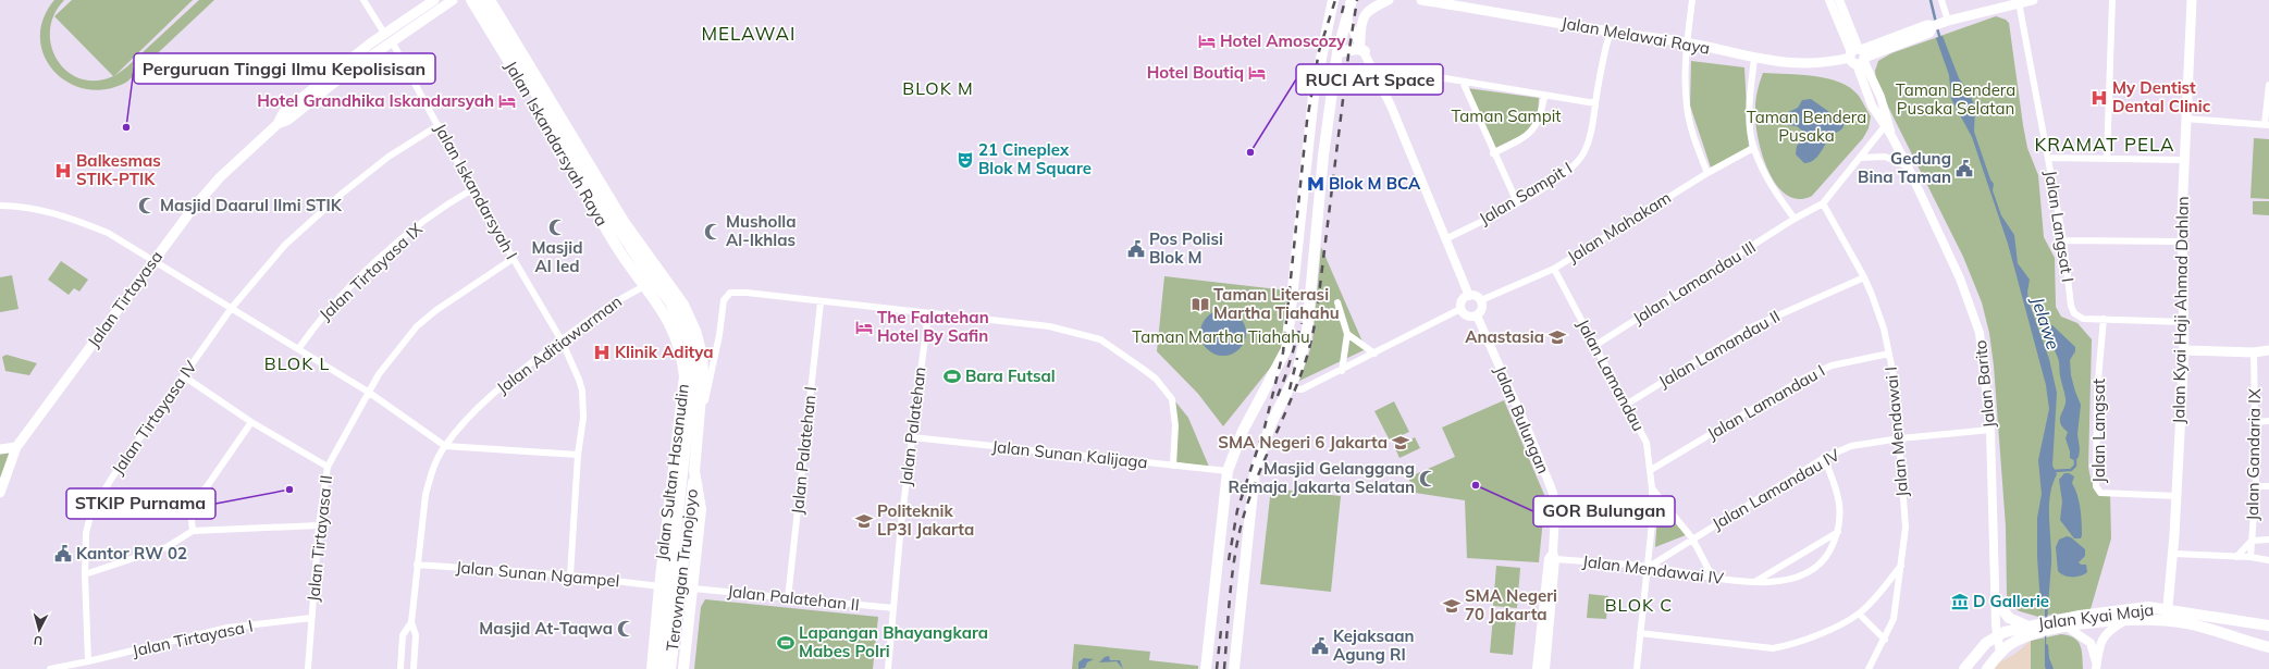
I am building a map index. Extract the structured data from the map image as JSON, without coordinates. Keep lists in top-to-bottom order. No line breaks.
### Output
{"streets":{"main road":["Jalan Melawai Raya","Jalan Iskandarsyah Raya","Jalan Tirtayasa","Jalan Kyai Haji Ahmad Dahlan","Jalan Sultan Hasanudin","Terowngan Trunojoyo","Jalan Kyai Maja"],"street":["Jalan Iskandarsyah I","Jalan Sampit I","Jalan Langsat I","Jalan Mahakam","Jalan Tirtayasa IX","Jalan Lamandau III","Jalan Aditiawarman","Jalan Lamandau II","Jalan Lamandau","Jalan Barito","Jalan Lamandau I","Jalan Tirtayasa IV","Jalan Bulungan","Jalan Palatehan","Jalan Langsat","Jalan Mendawai I","Jalan Palatehan I","Jalan Sunan Kalijaga","Jalan Gandaria IX","Jalan Lamandau IV","Jalan Tirtayasa II","Jalan Mendawai IV","Jalan Sunan Ngampel","Jalan Palatehan II","Jalan Tirtayasa I"]},"crossings":[["Jalan Melawai Raya","Jalan Sampit I"],["Jalan Melawai Raya","Jalan Barito"],["Jalan Iskandarsyah Raya","Jalan Aditiawarman"],["Jalan Iskandarsyah Raya","Jalan Sultan Hasanudin"],["Jalan Iskandarsyah I","Jalan Tirtayasa IX"],["Jalan Iskandarsyah I","Jalan Tirtayasa"],["Jalan Iskandarsyah I","Jalan Aditiawarman"],["Jalan Iskandarsyah I","Jalan Tirtayasa IV"],["Jalan Iskandarsyah I","Jalan Tirtayasa II"],["Jalan Iskandarsyah I","Jalan Sunan Ngampel"],["Jalan Langsat I","Jalan Kyai Haji Ahmad Dahlan"],["Jalan Langsat I","Jalan Langsat"],["Jalan Mahakam","Jalan Lamandau"],["Jalan Mahakam","Jalan Bulungan"],["Jalan Lamandau III","Jalan Lamandau"],["Jalan Kyai Haji Ahmad Dahlan","Jalan Langsat"],["Jalan Kyai Haji Ahmad Dahlan","Jalan Kyai Maja"],["Jalan Aditiawarman","Jalan Sultan Hasanudin"],["Jalan Aditiawarman","Jalan Sunan Ngampel"],["Jalan Lamandau II","Jalan Lamandau"],["Jalan Lamandau II","Jalan Mendawai I"],["Jalan Lamandau","Jalan Lamandau I"],["Jalan Lamandau","Jalan Lamandau IV"],["Jalan Lamandau","Jalan Mendawai IV"],["Jalan Barito","Jalan Lamandau IV"],["Jalan Barito","Jalan Kyai Maja"],["Jalan Lamandau I","Jalan Mendawai I"],["Jalan Tirtayasa IV","Jalan Tirtayasa I"],["Jalan Bulungan","Jalan Mendawai IV"],["Jalan Palatehan","Jalan Sunan Kalijaga"],["Jalan Palatehan","Jalan Palatehan II"],["Jalan Mendawai I","Jalan Lamandau IV"],["Jalan Palatehan I","Jalan Palatehan II"],["Jalan Sultan Hasanudin","Terowngan Trunojoyo"],["Jalan Sultan Hasanudin","Jalan Sunan Ngampel"],["Jalan Sultan Hasanudin","Jalan Palatehan II"],["Jalan Lamandau IV","Jalan Mendawai IV"],["Jalan Tirtayasa II","Jalan Tirtayasa I"]],"districts":["MELAWAI","BLOK M","KRAMAT PELA","BLOK L","BLOK C"],"water":["Jelawe"],"parks":["Taman Bendera Pusaka Selatan","Taman Sampit","Taman Bendera Pusaka","Taman Martha Tiahahu"],"places":{"hotel":["Hotel Amoscozy","Hotel Boutiq","Hotel Grandhika Iskandarsyah","The Falatehan Hotel By Safin"],"hospital":["My Dentist Dental Clinic","Balkesmas STIK-PTIK","Klinik Aditya"],"other":["Perguruan Tinggi Ilmu Kepolisisan","RUCI Art Space","GOR Bulungan","STKIP Purnama"],"theatre":["21 Cineplex Blok M Square"],"public building":["Gedung Bina Taman","Pos Polisi Blok M","Kantor RW 02","Kejaksaan Agung RI"],"metro station":["Blok M BCA"],"mosque":["Masjid Daarul Ilmi STIK","Masjid Al Ied","Musholla Al-Ikhlas","Masjid Gelanggang Remaja Jakarta Selatan","Masjid At-Taqwa"],"library":["Taman Literasi Martha Tiahahu"],"school or university":["Anastasia","SMA Negeri 6 Jakarta","Politeknik LP3I Jakarta","SMA Negeri 70 Jakarta"],"sports":["Bara Futsal","Lapangan Bhayangkara Mabes Polri"],"museum":["D Gallerie"]},"north":"bottom"}
